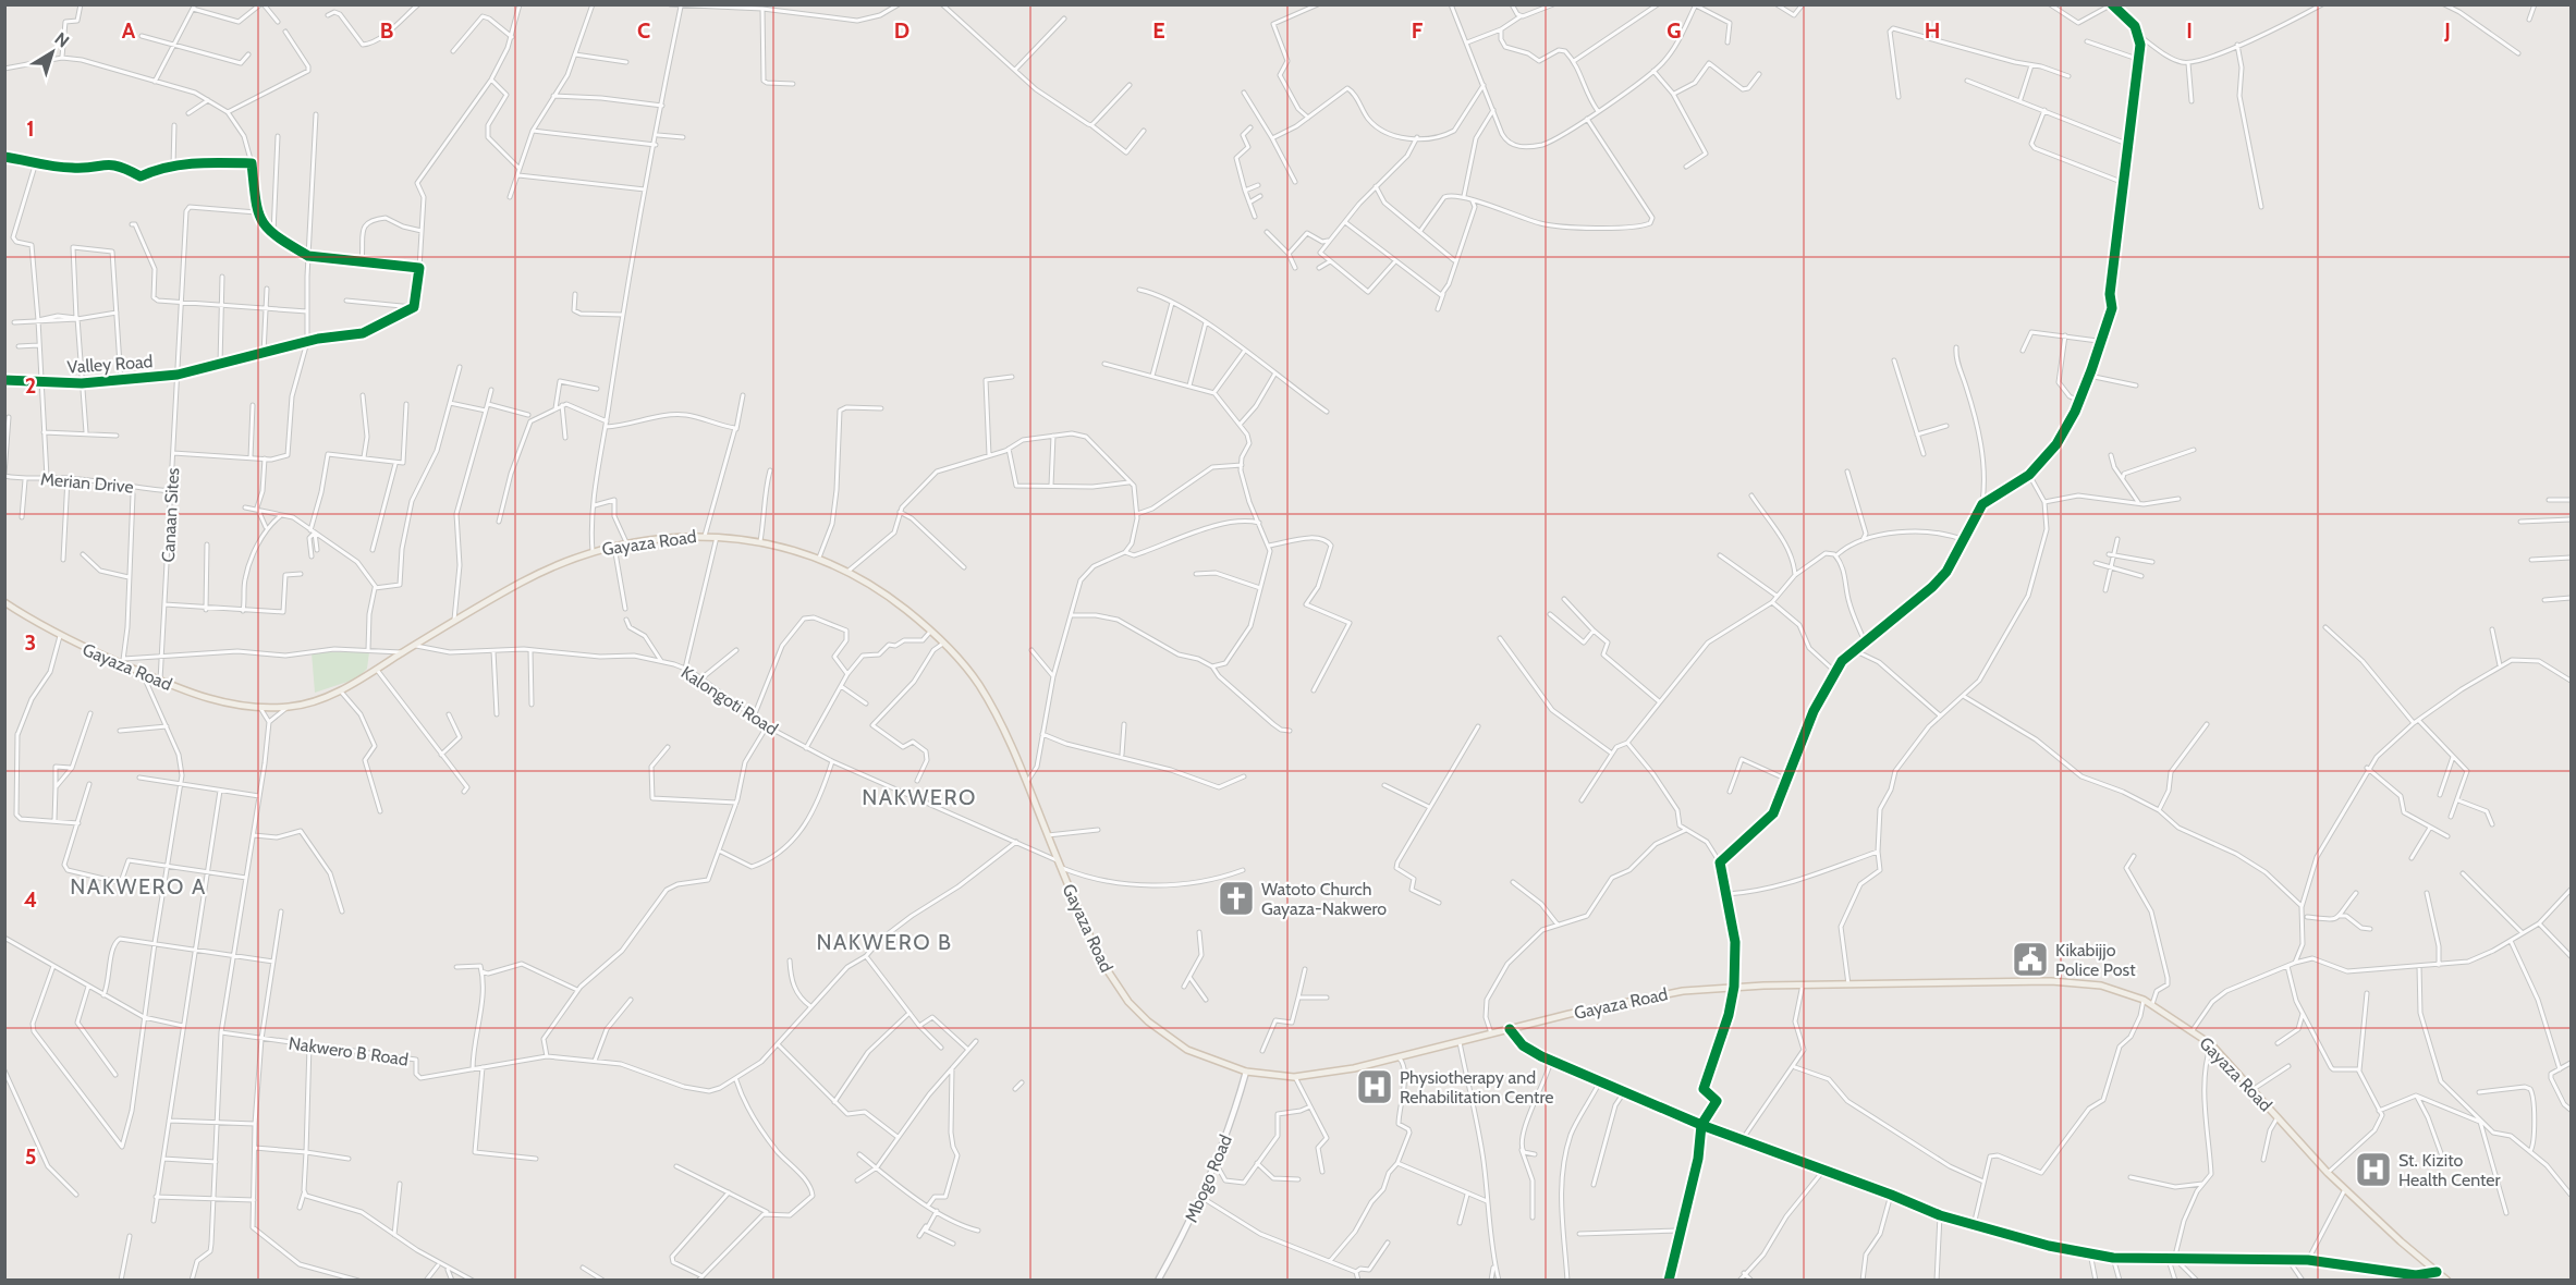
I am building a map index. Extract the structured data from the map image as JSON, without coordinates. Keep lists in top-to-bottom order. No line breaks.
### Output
{"streets":{"main road":["Gayaza Road","Mbogo Road"],"street":["Valley Road","Merian Drive","Canaan Sites","Kalongoti Road","Nakwero B Road"]},"crossings":[["Valley Road","Canaan Sites"],["Merian Drive","Canaan Sites"],["Canaan Sites","Gayaza Road"],["Gayaza Road","Kalongoti Road"],["Gayaza Road","Mbogo Road"]],"districts":["NAKWERO","NAKWERO A","NAKWERO B"],"places":{"church":["Watoto Church Gayaza-Nakwero"],"public building":["Kikabijjo Police Post"],"hospital":["Physiotherapy and Rehabilitation Centre","St. Kizito Health Center"]},"north":"top right","grid":{"columns":["A","B","C","D","E","F","G","H","I","J"],"rows":["1","2","3","4","5"]}}
